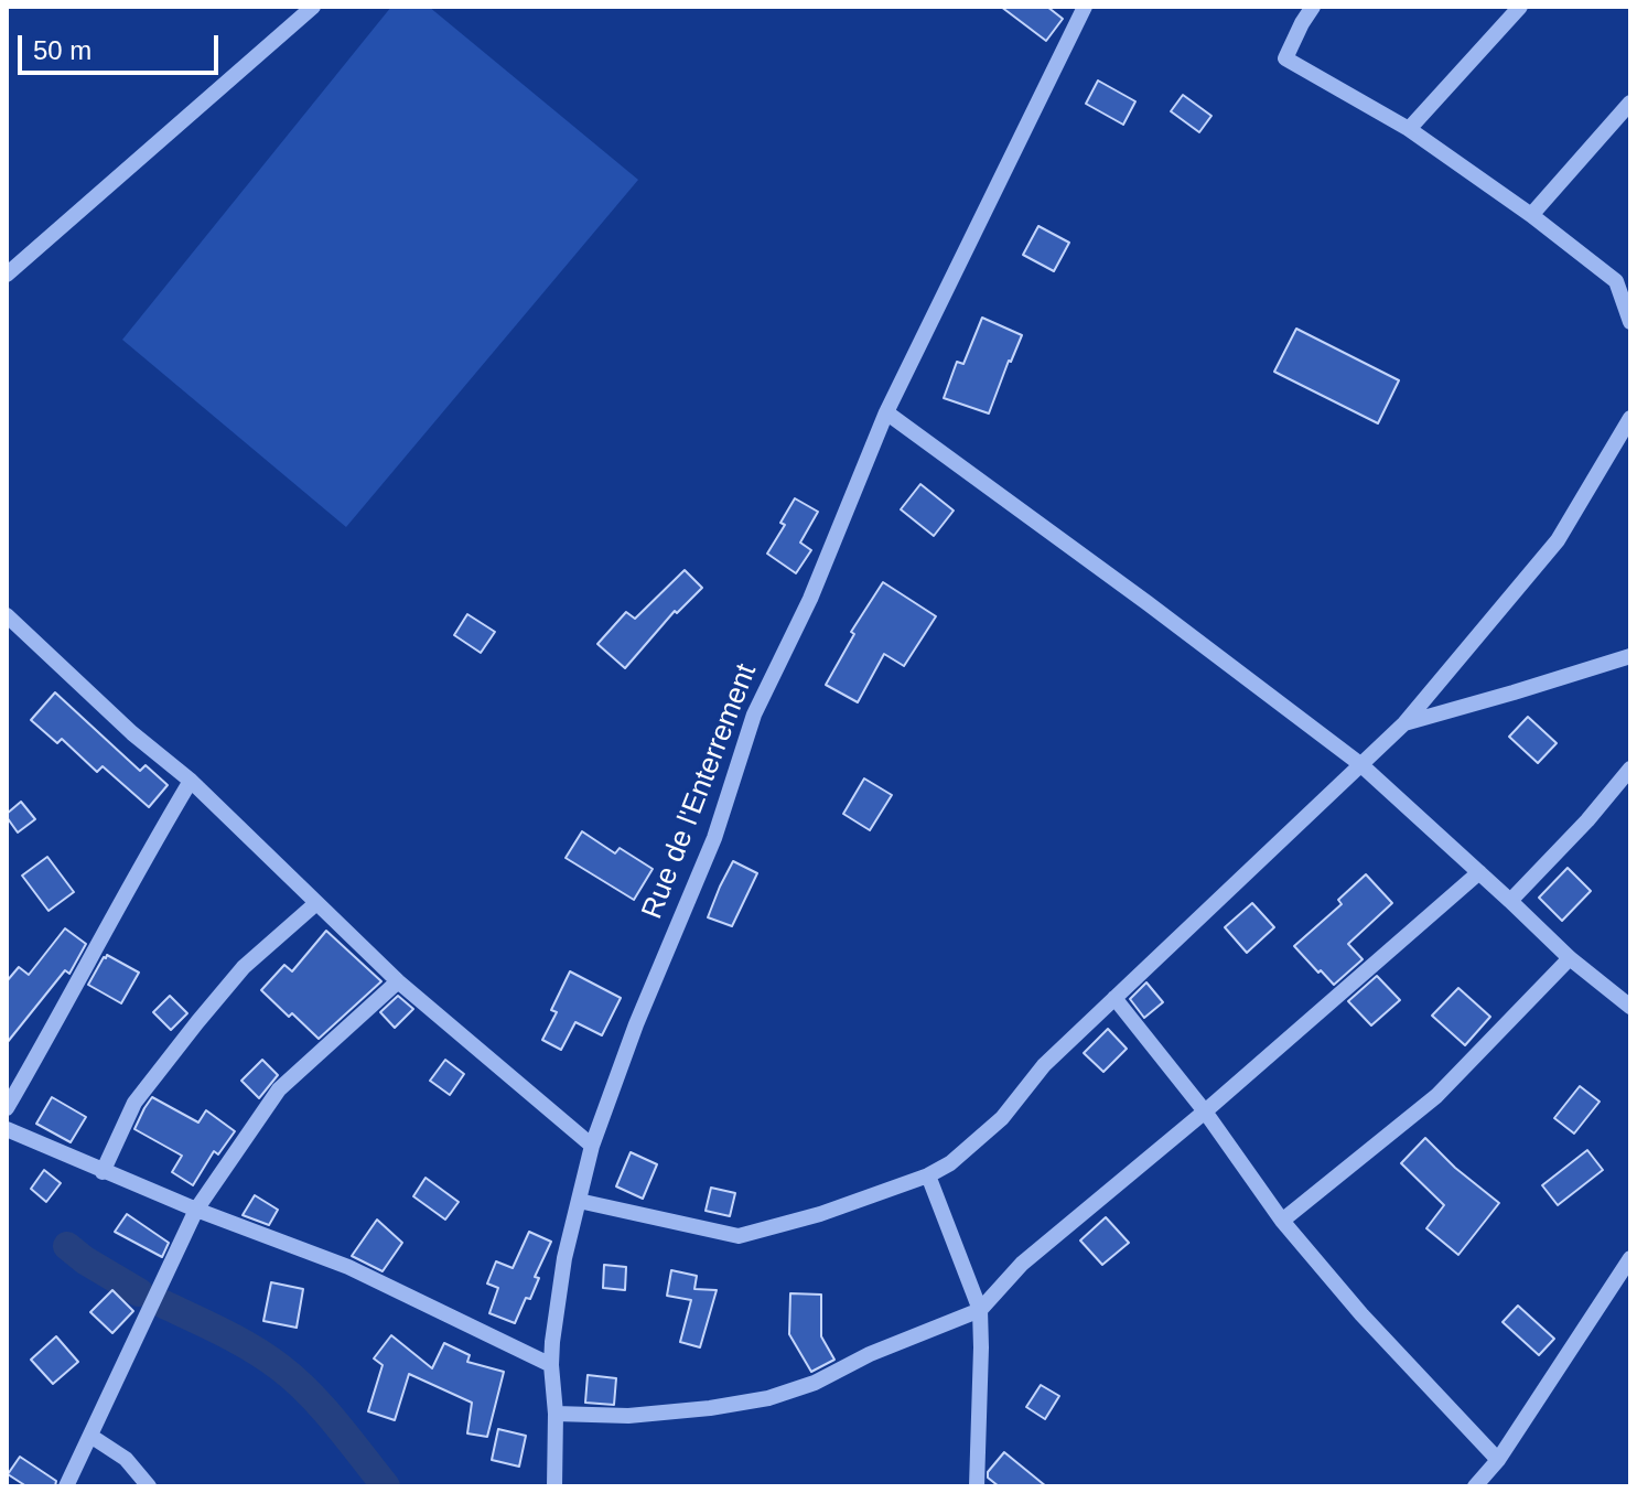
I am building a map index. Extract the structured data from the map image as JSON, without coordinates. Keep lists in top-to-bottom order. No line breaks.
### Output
{"streets":{"street":["Rue de l'Enterrement"]},"scale_bar":"50 m"}
